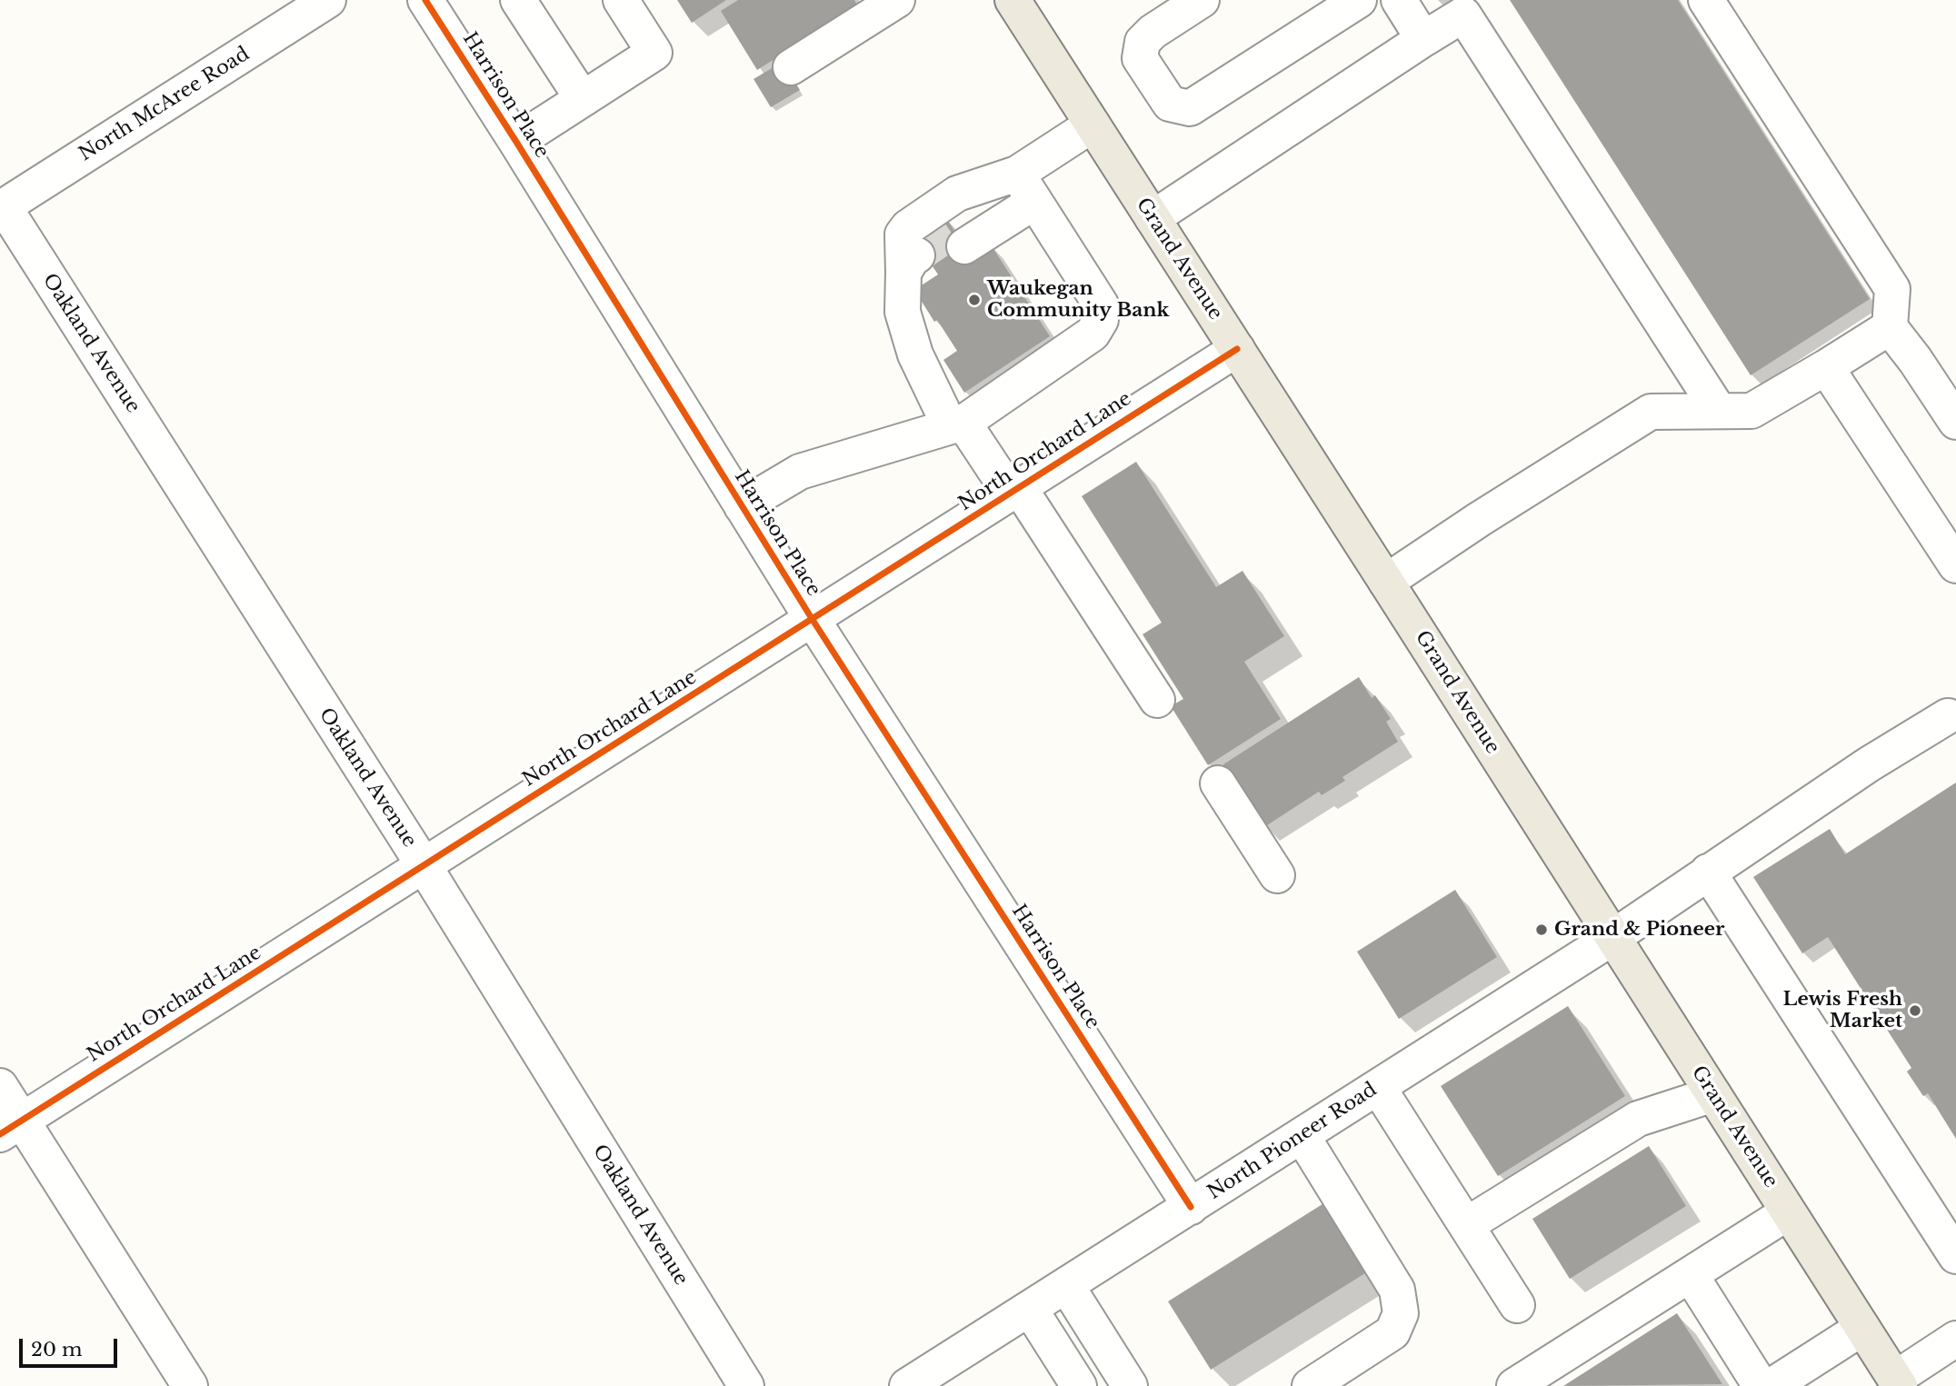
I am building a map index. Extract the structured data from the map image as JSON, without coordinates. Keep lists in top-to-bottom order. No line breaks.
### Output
{"streets":{"main road":["Grand Avenue"],"street":["Harrison Place","North McAree Road","Oakland Avenue","North Orchard Lane","North Pioneer Road"]},"crossings":[["Harrison Place","North Orchard Lane"],["Harrison Place","North Pioneer Road"],["North McAree Road","Oakland Avenue"],["Grand Avenue","North Orchard Lane"],["Grand Avenue","North Pioneer Road"],["Oakland Avenue","North Orchard Lane"]],"places":["Waukegan Community Bank","Grand & Pioneer","Lewis Fresh Market"],"scale_bar":"20 m"}
